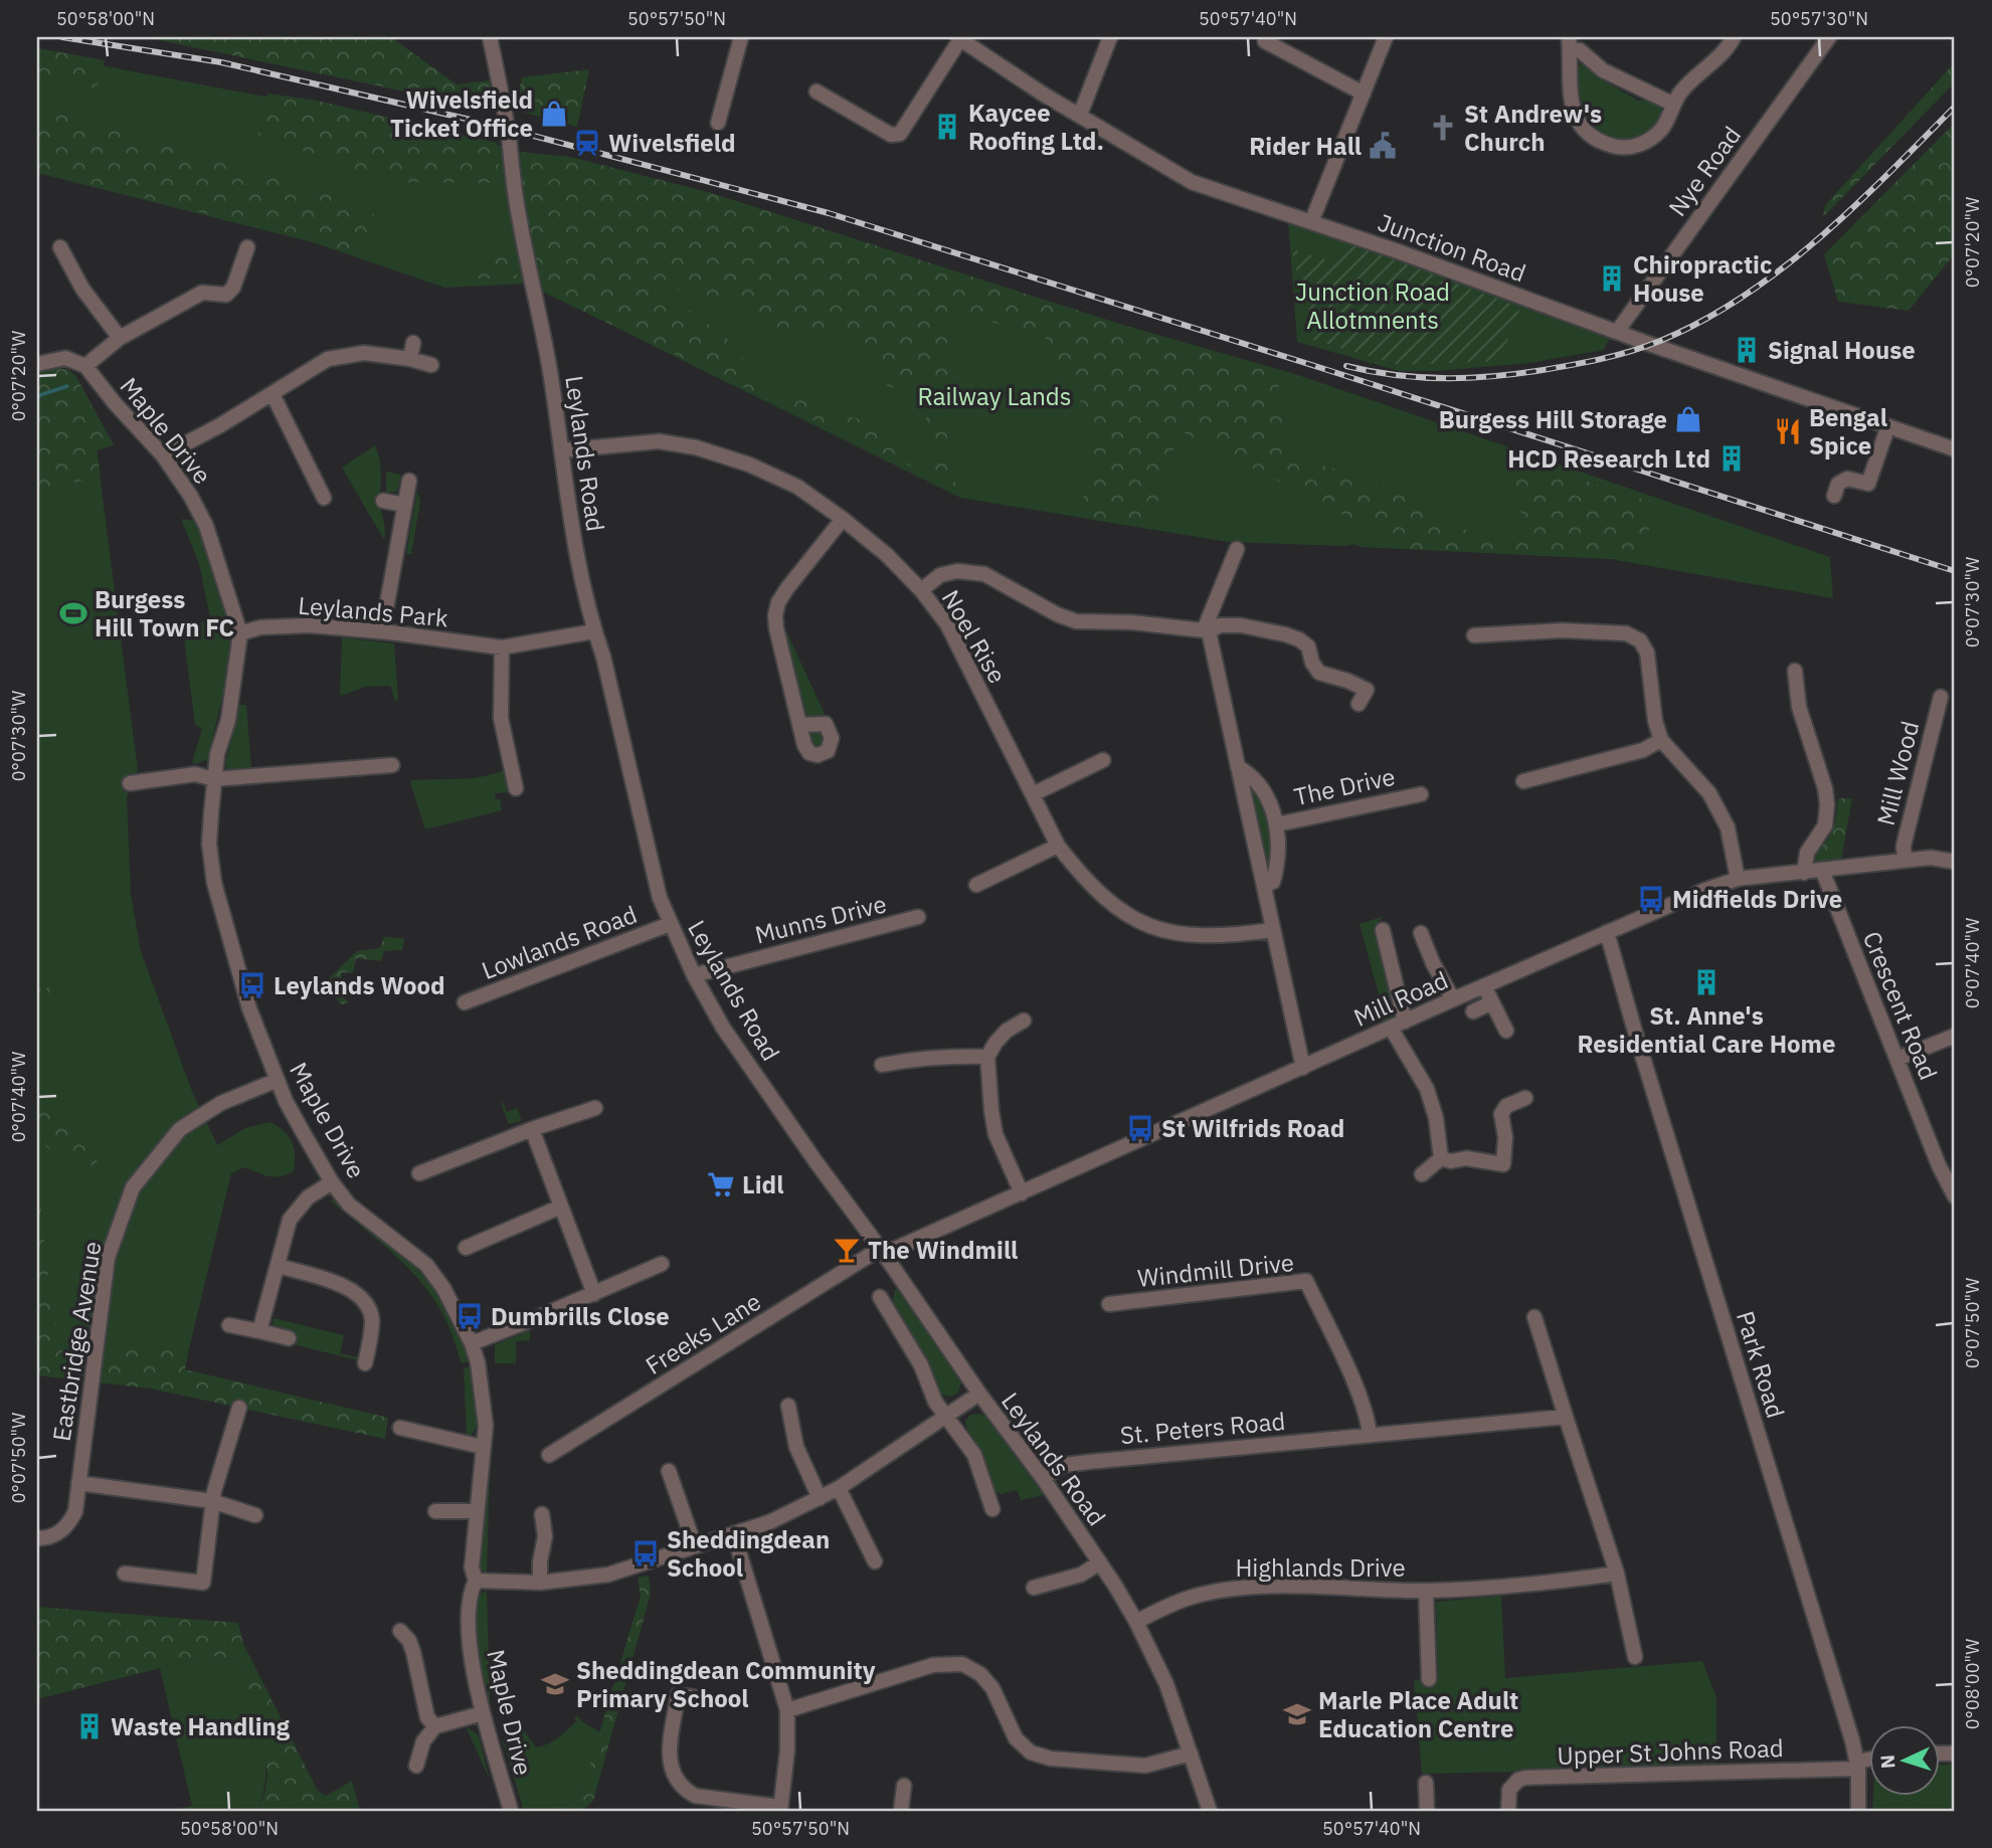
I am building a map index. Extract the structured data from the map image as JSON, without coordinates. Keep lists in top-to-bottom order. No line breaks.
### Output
{"streets":{"street":["Nye Road","Junction Road","Maple Drive","Leylands Road","Leylands Park","Noel Rise","Mill Wood","The Drive","Munns Drive","Lowlands Road","Mill Road","Crescent Road","Windmill Drive","Freeks Lane","Eastbridge Avenue","Park Road","St. Peters Road","Highlands Drive","Upper St Johns Road"]},"crossings":[["Nye Road","Junction Road"],["Maple Drive","Leylands Park"],["Maple Drive","Eastbridge Avenue"],["Leylands Road","Leylands Park"],["Leylands Road","Noel Rise"],["Leylands Road","Munns Drive"],["Leylands Road","Lowlands Road"],["Leylands Road","Mill Road"],["Leylands Road","Freeks Lane"],["Leylands Road","St. Peters Road"],["Leylands Road","Highlands Drive"],["Mill Wood","Mill Road"],["Mill Road","Crescent Road"],["Mill Road","Freeks Lane"],["Mill Road","Park Road"],["Windmill Drive","St. Peters Road"],["Park Road","Upper St Johns Road"]],"parks":["Junction Road Allotmnents","Railway Lands"],"places":{"shop":["Wivelsfield Ticket Office","Burgess Hill Storage"],"building":["Kaycee Roofing Ltd.","Chiropractic House","Signal House","HCD Research Ltd","St. Anne's Residential Care Home","Waste Handling"],"church":["St Andrew's Church"],"station":["Wivelsfield"],"public building":["Rider Hall"],"restaurant":["Bengal Spice"],"sports":["Burgess Hill Town FC"],"bus stop":["Midfields Drive","Leylands Wood","St Wilfrids Road","Dumbrills Close","Sheddingdean School"],"supermarket":["Lidl"],"bar":["The Windmill"],"school or university":["Sheddingdean Community Primary School","Marle Place Adult Education Centre"]},"north":"left","coordinates":["50°58'00\"N","50°57'50\"N","50°57'40\"N","50°57'30\"N","0°07'20\"W","0°07'30\"W","0°07'40\"W","0°07'50\"W","0°08'00\"W"]}
